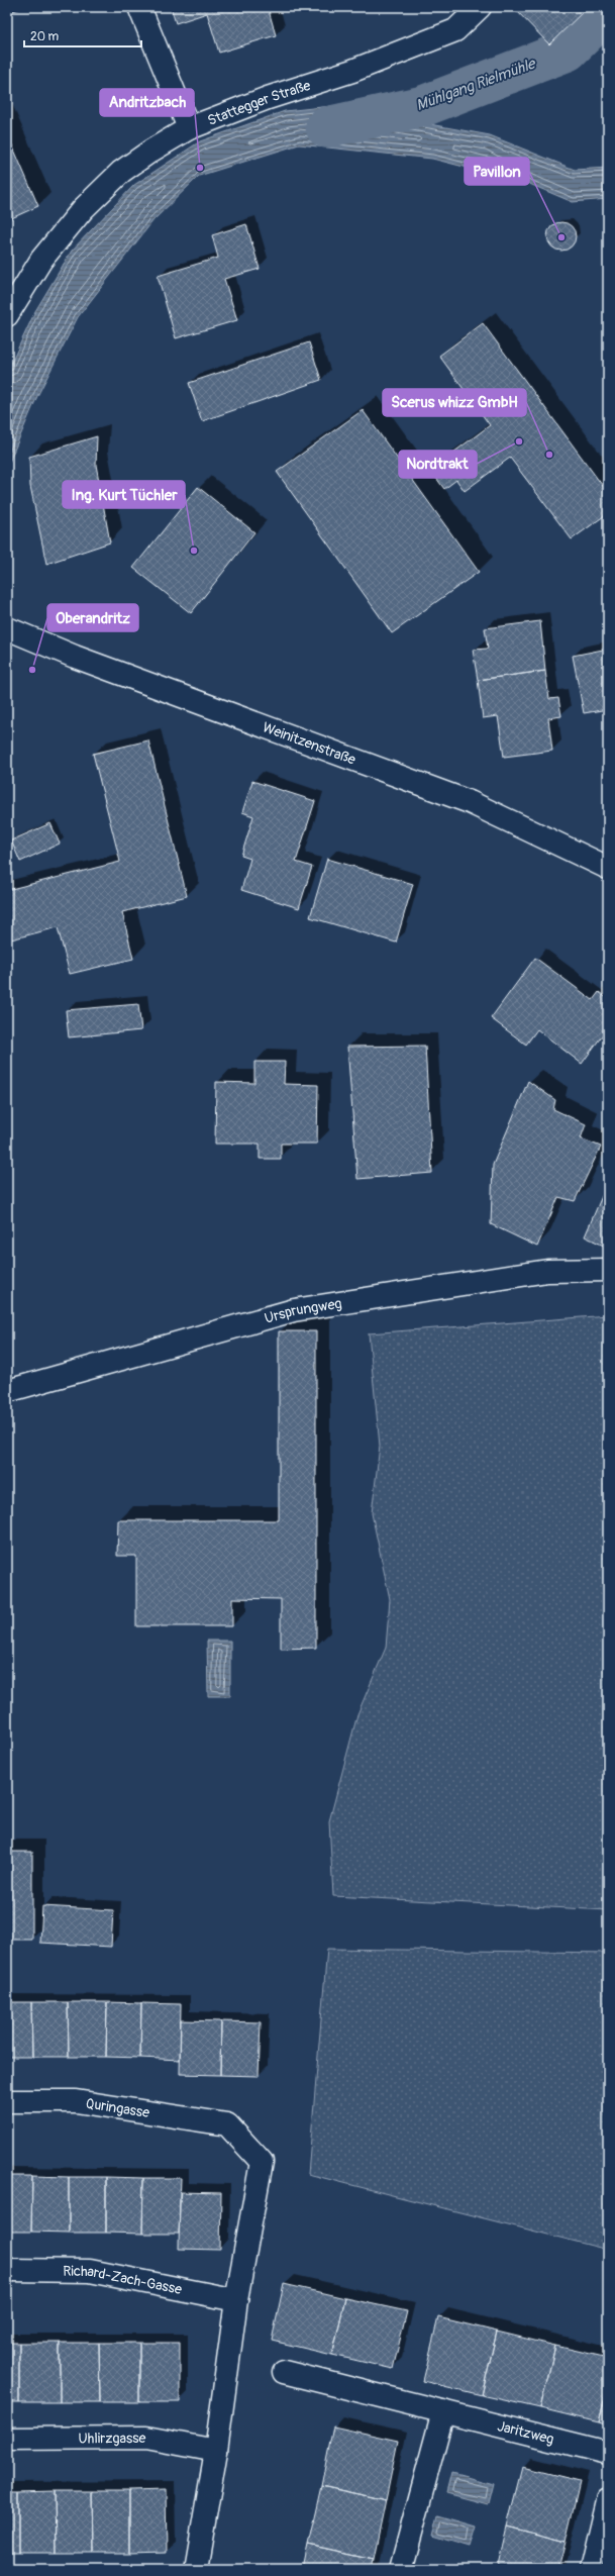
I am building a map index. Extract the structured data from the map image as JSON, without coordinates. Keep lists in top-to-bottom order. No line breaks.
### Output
{"streets":{"street":["Stattegger Straße","Weinitzenstraße","Ursprungweg","Quringasse","Richard-Zach-Gasse","Jaritzweg","Uhlirzgasse"]},"crossings":[["Quringasse","Richard-Zach-Gasse"]],"water":["Mühlgang Rielmühle"],"places":["Andritzbach","Pavillon","Nordtrakt","Scerus whizz GmbH","Ing. Kurt Tüchler","Oberandritz"],"scale_bar":"20 m"}
